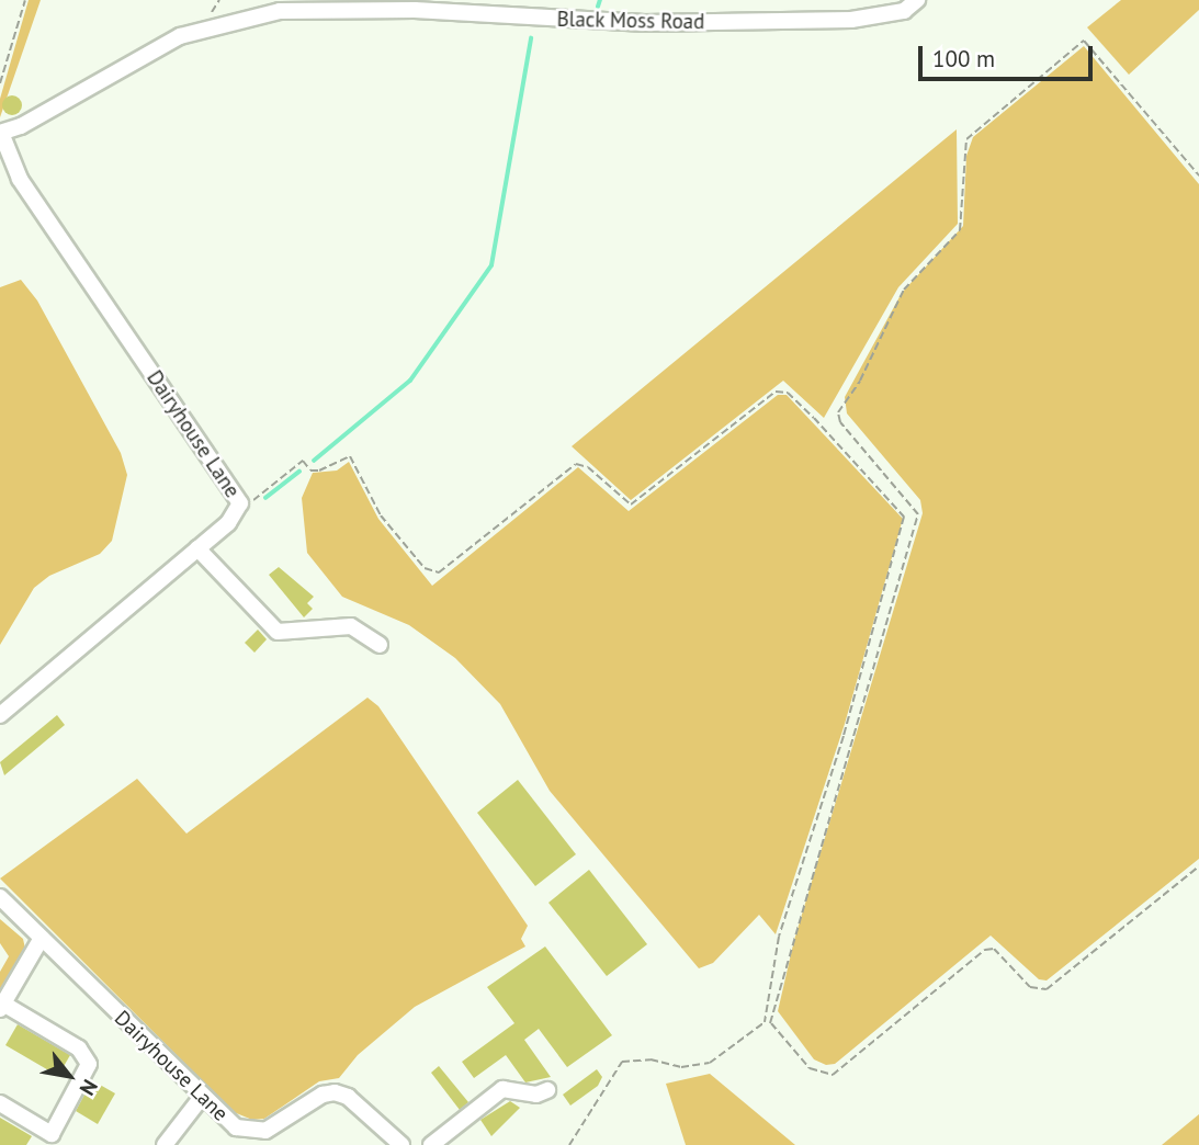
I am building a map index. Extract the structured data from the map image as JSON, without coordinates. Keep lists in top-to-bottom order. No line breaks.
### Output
{"streets":{"street":["Black Moss Road","Dairyhouse Lane"]},"crossings":[["Black Moss Road","Dairyhouse Lane"]],"scale_bar":"100 m","north":"bottom right"}
